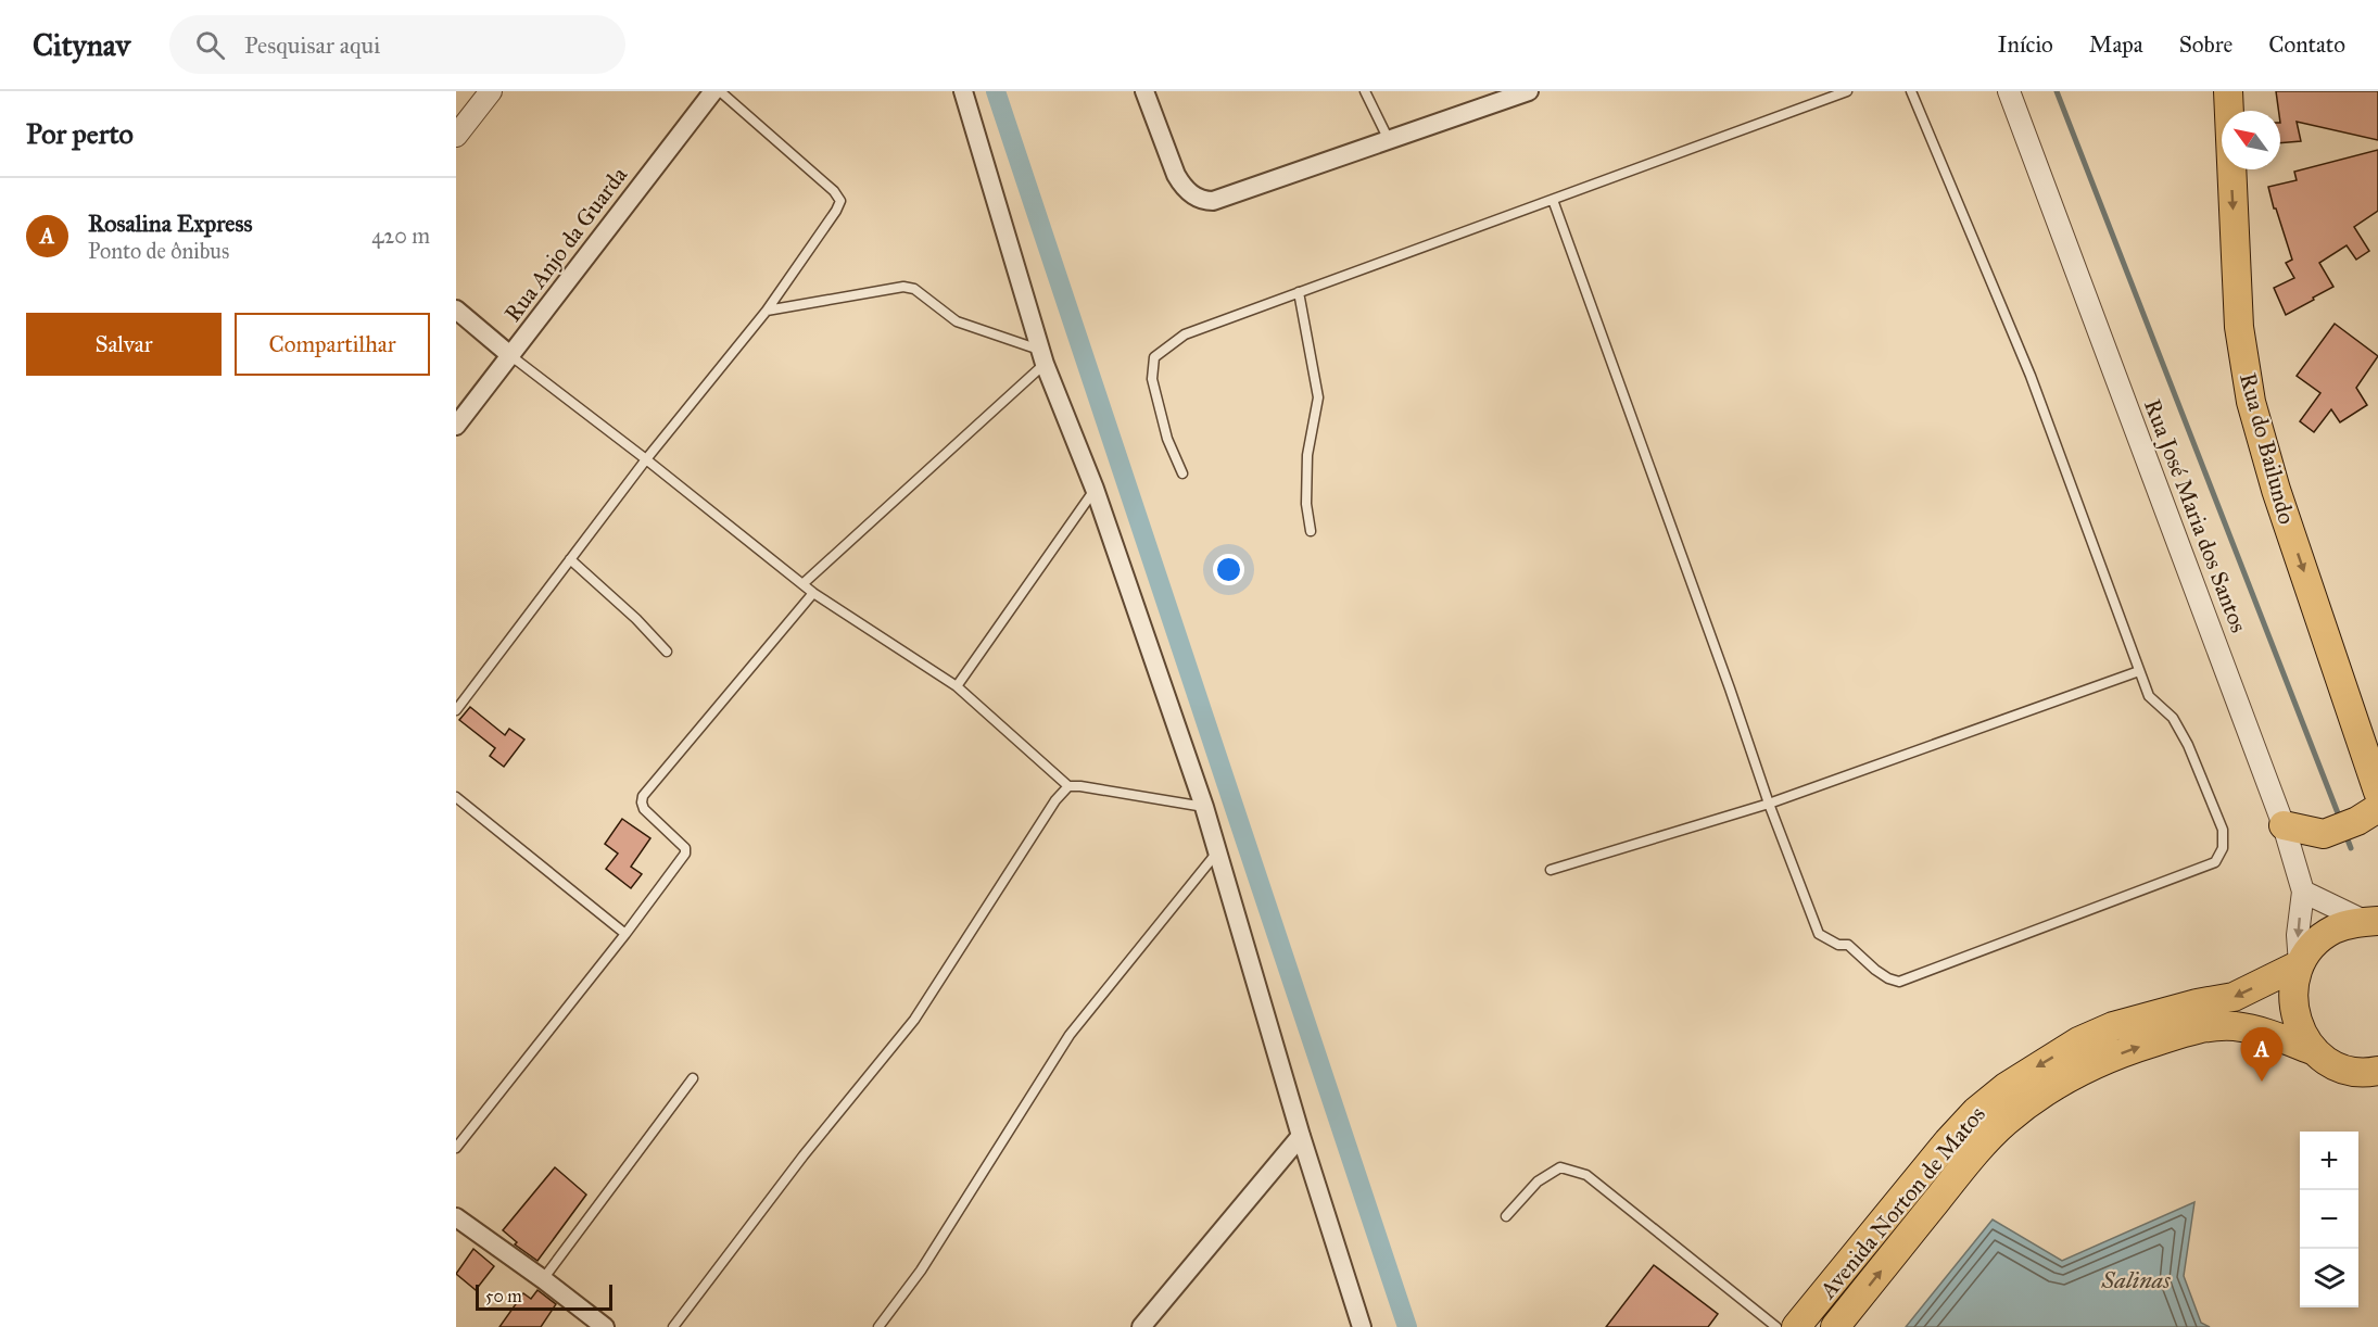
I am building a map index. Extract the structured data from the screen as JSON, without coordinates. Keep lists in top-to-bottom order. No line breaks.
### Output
{"streets":{"main road":["Rua do Bailundo","Avenida Norton de Matos"],"street":["Rua Anjo da Guarda","Rua José Maria dos Santos"]},"crossings":[["Rua José Maria dos Santos","Avenida Norton de Matos"]],"one_way":["Rua do Bailundo"],"water":["Salinas"],"scale_bar":"50 m","north":"top left","page":{"header":"Citynav","search":"Pesquisar aqui","nav":["Início","Mapa","Sobre","Contato"],"heading":"Por perto","list":[{"mark":"A","name":"Rosalina Express","note":"Ponto de ônibus","value":"420 m"}],"buttons":["Salvar","Compartilhar"],"pins":"A","map_buttons":["+","−"],"scale":"50 m"}}
